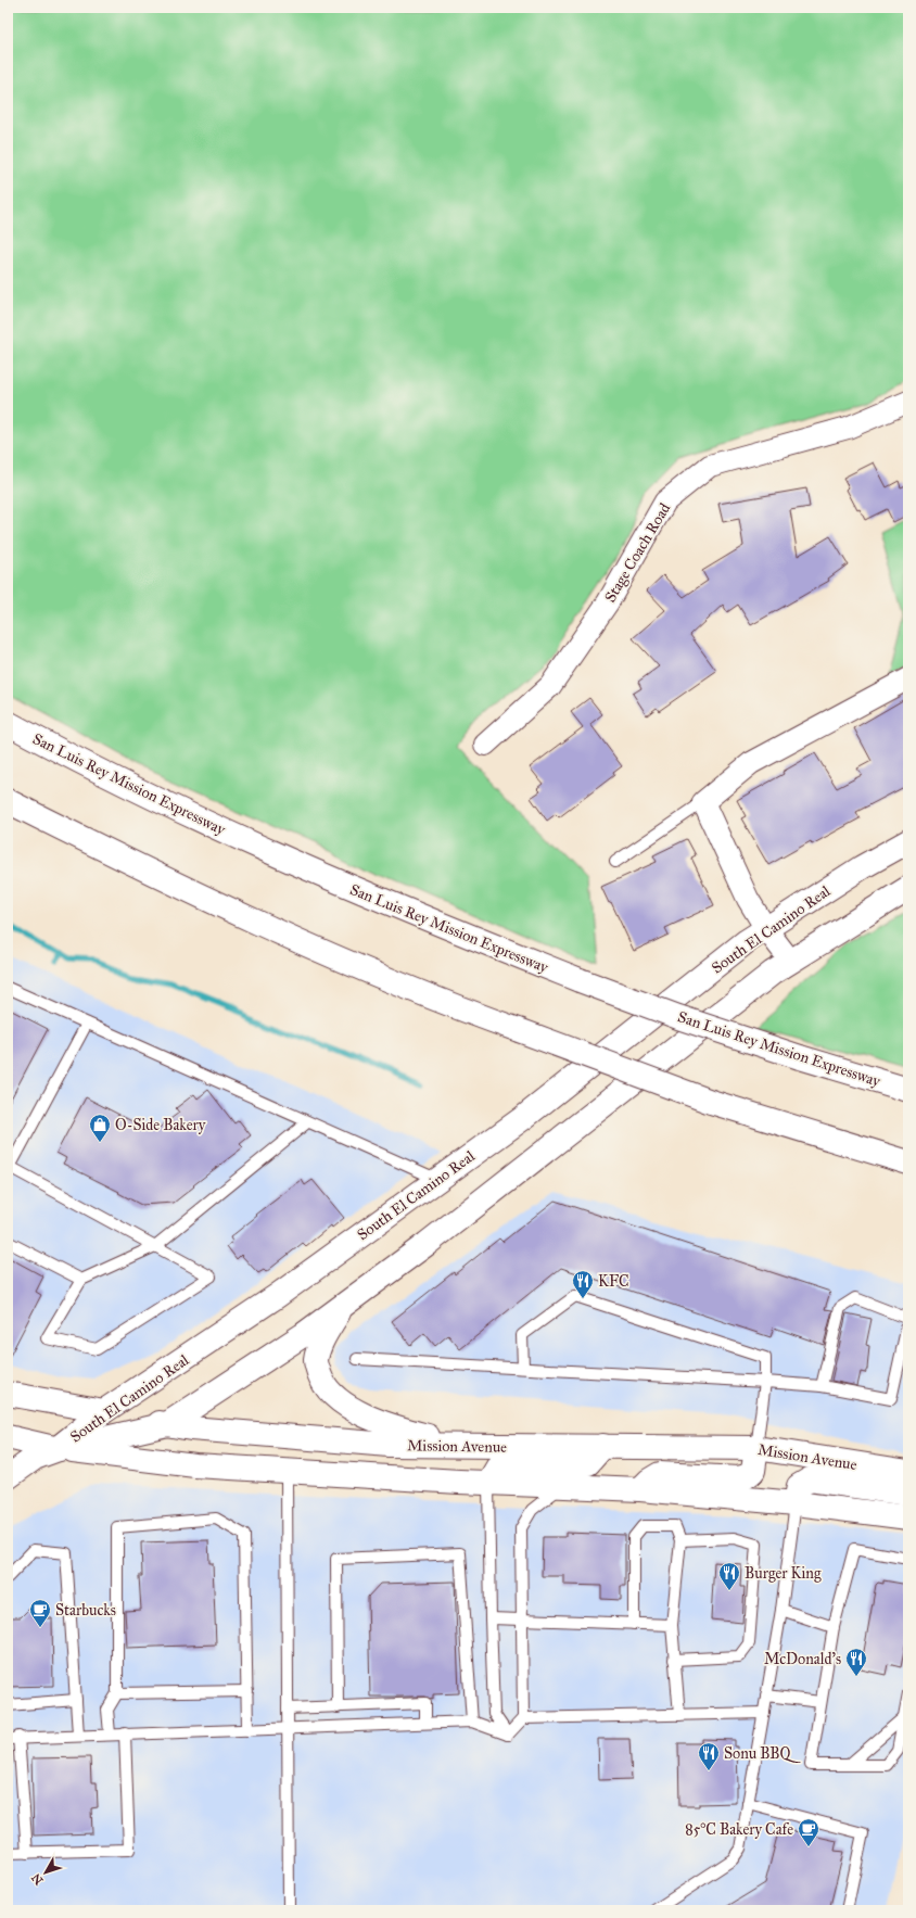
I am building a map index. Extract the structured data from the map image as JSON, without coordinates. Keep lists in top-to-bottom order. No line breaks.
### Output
{"streets":{"main road":["San Luis Rey Mission Expressway","South El Camino Real","Mission Avenue"],"street":["Stage Coach Road"]},"crossings":[["South El Camino Real","Mission Avenue"]],"places":{"shop":["O-Side Bakery"],"restaurant":["KFC","Burger King","McDonald's","Sonu BBQ"],"cafe":["Starbucks","85°C Bakery Cafe"]},"north":"bottom left"}
